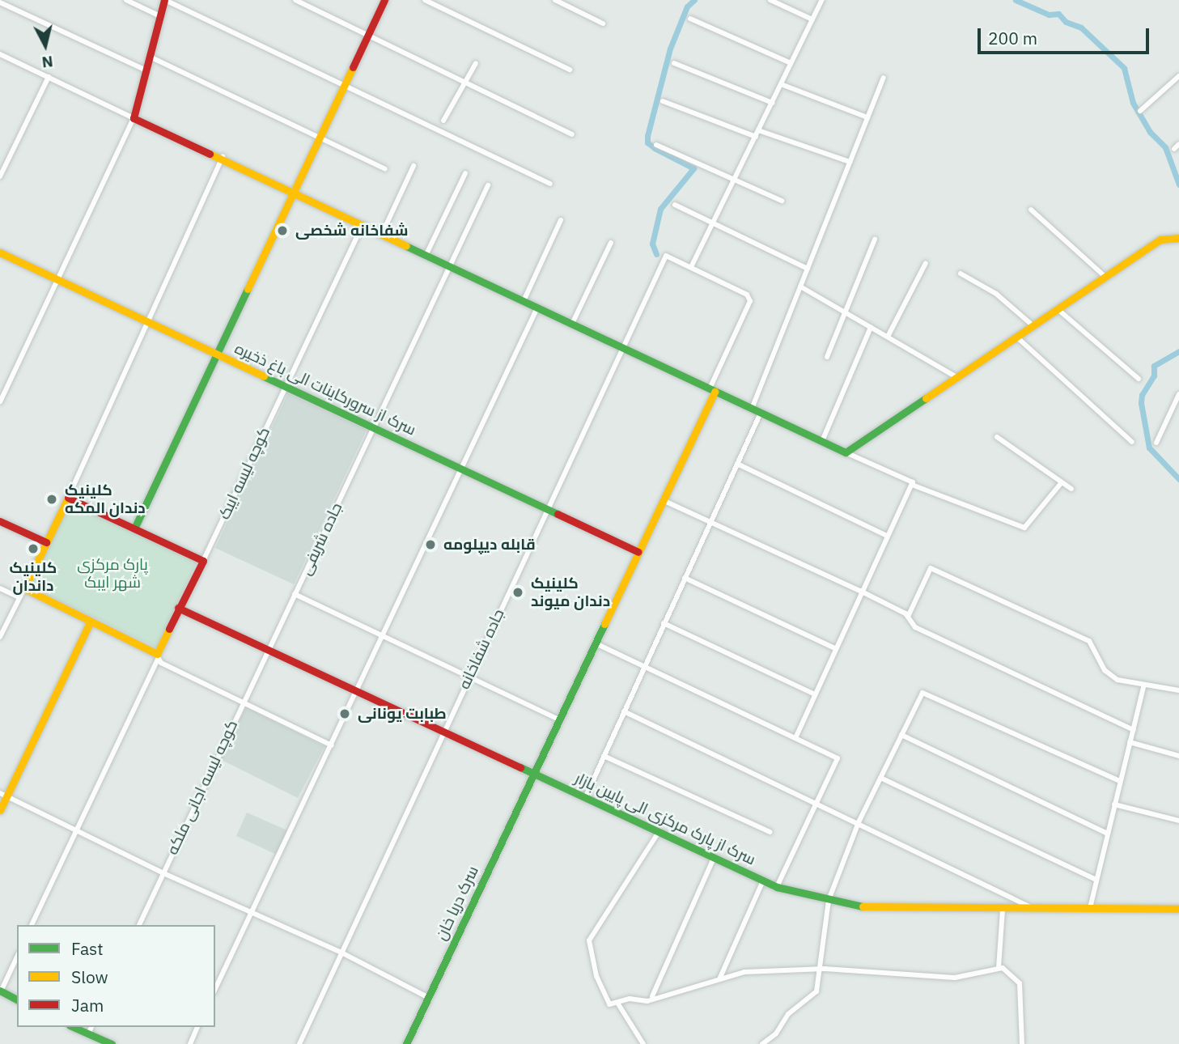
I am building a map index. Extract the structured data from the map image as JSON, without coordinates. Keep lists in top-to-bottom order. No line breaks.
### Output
{"streets":{"street":["سرک از سرورکاینات الی باغ ذخیره","کوچه لیسه ایبک","جاده شریفی","جاده شفاخانه","کوچه لیسه اجانی ملکه","سرک از پارک مرکزی الی پایین بازار","سرک دریا خان"]},"crossings":[["سرک از سرورکاینات الی باغ ذخیره","کوچه لیسه ایبک"],["سرک از سرورکاینات الی باغ ذخیره","جاده شریفی"],["سرک از سرورکاینات الی باغ ذخیره","جاده شفاخانه"],["سرک از سرورکاینات الی باغ ذخیره","سرک دریا خان"],["جاده شریفی","کوچه لیسه اجانی ملکه"],["جاده شریفی","سرک از پارک مرکزی الی پایین بازار"],["جاده شفاخانه","سرک از پارک مرکزی الی پایین بازار"],["کوچه لیسه اجانی ملکه","سرک از پارک مرکزی الی پایین بازار"],["سرک از پارک مرکزی الی پایین بازار","سرک دریا خان"]],"parks":["پارک مرکزی شهر ایبک"],"places":["شفاخانه شخصی","کلینیک دندان المکه","قابله دیپلومه","کلینیک داندان","کلینیک دندان میوند","طبابت یونانی"],"legend":["Fast","Slow","Jam"],"scale_bar":"200 m","north":"bottom"}
